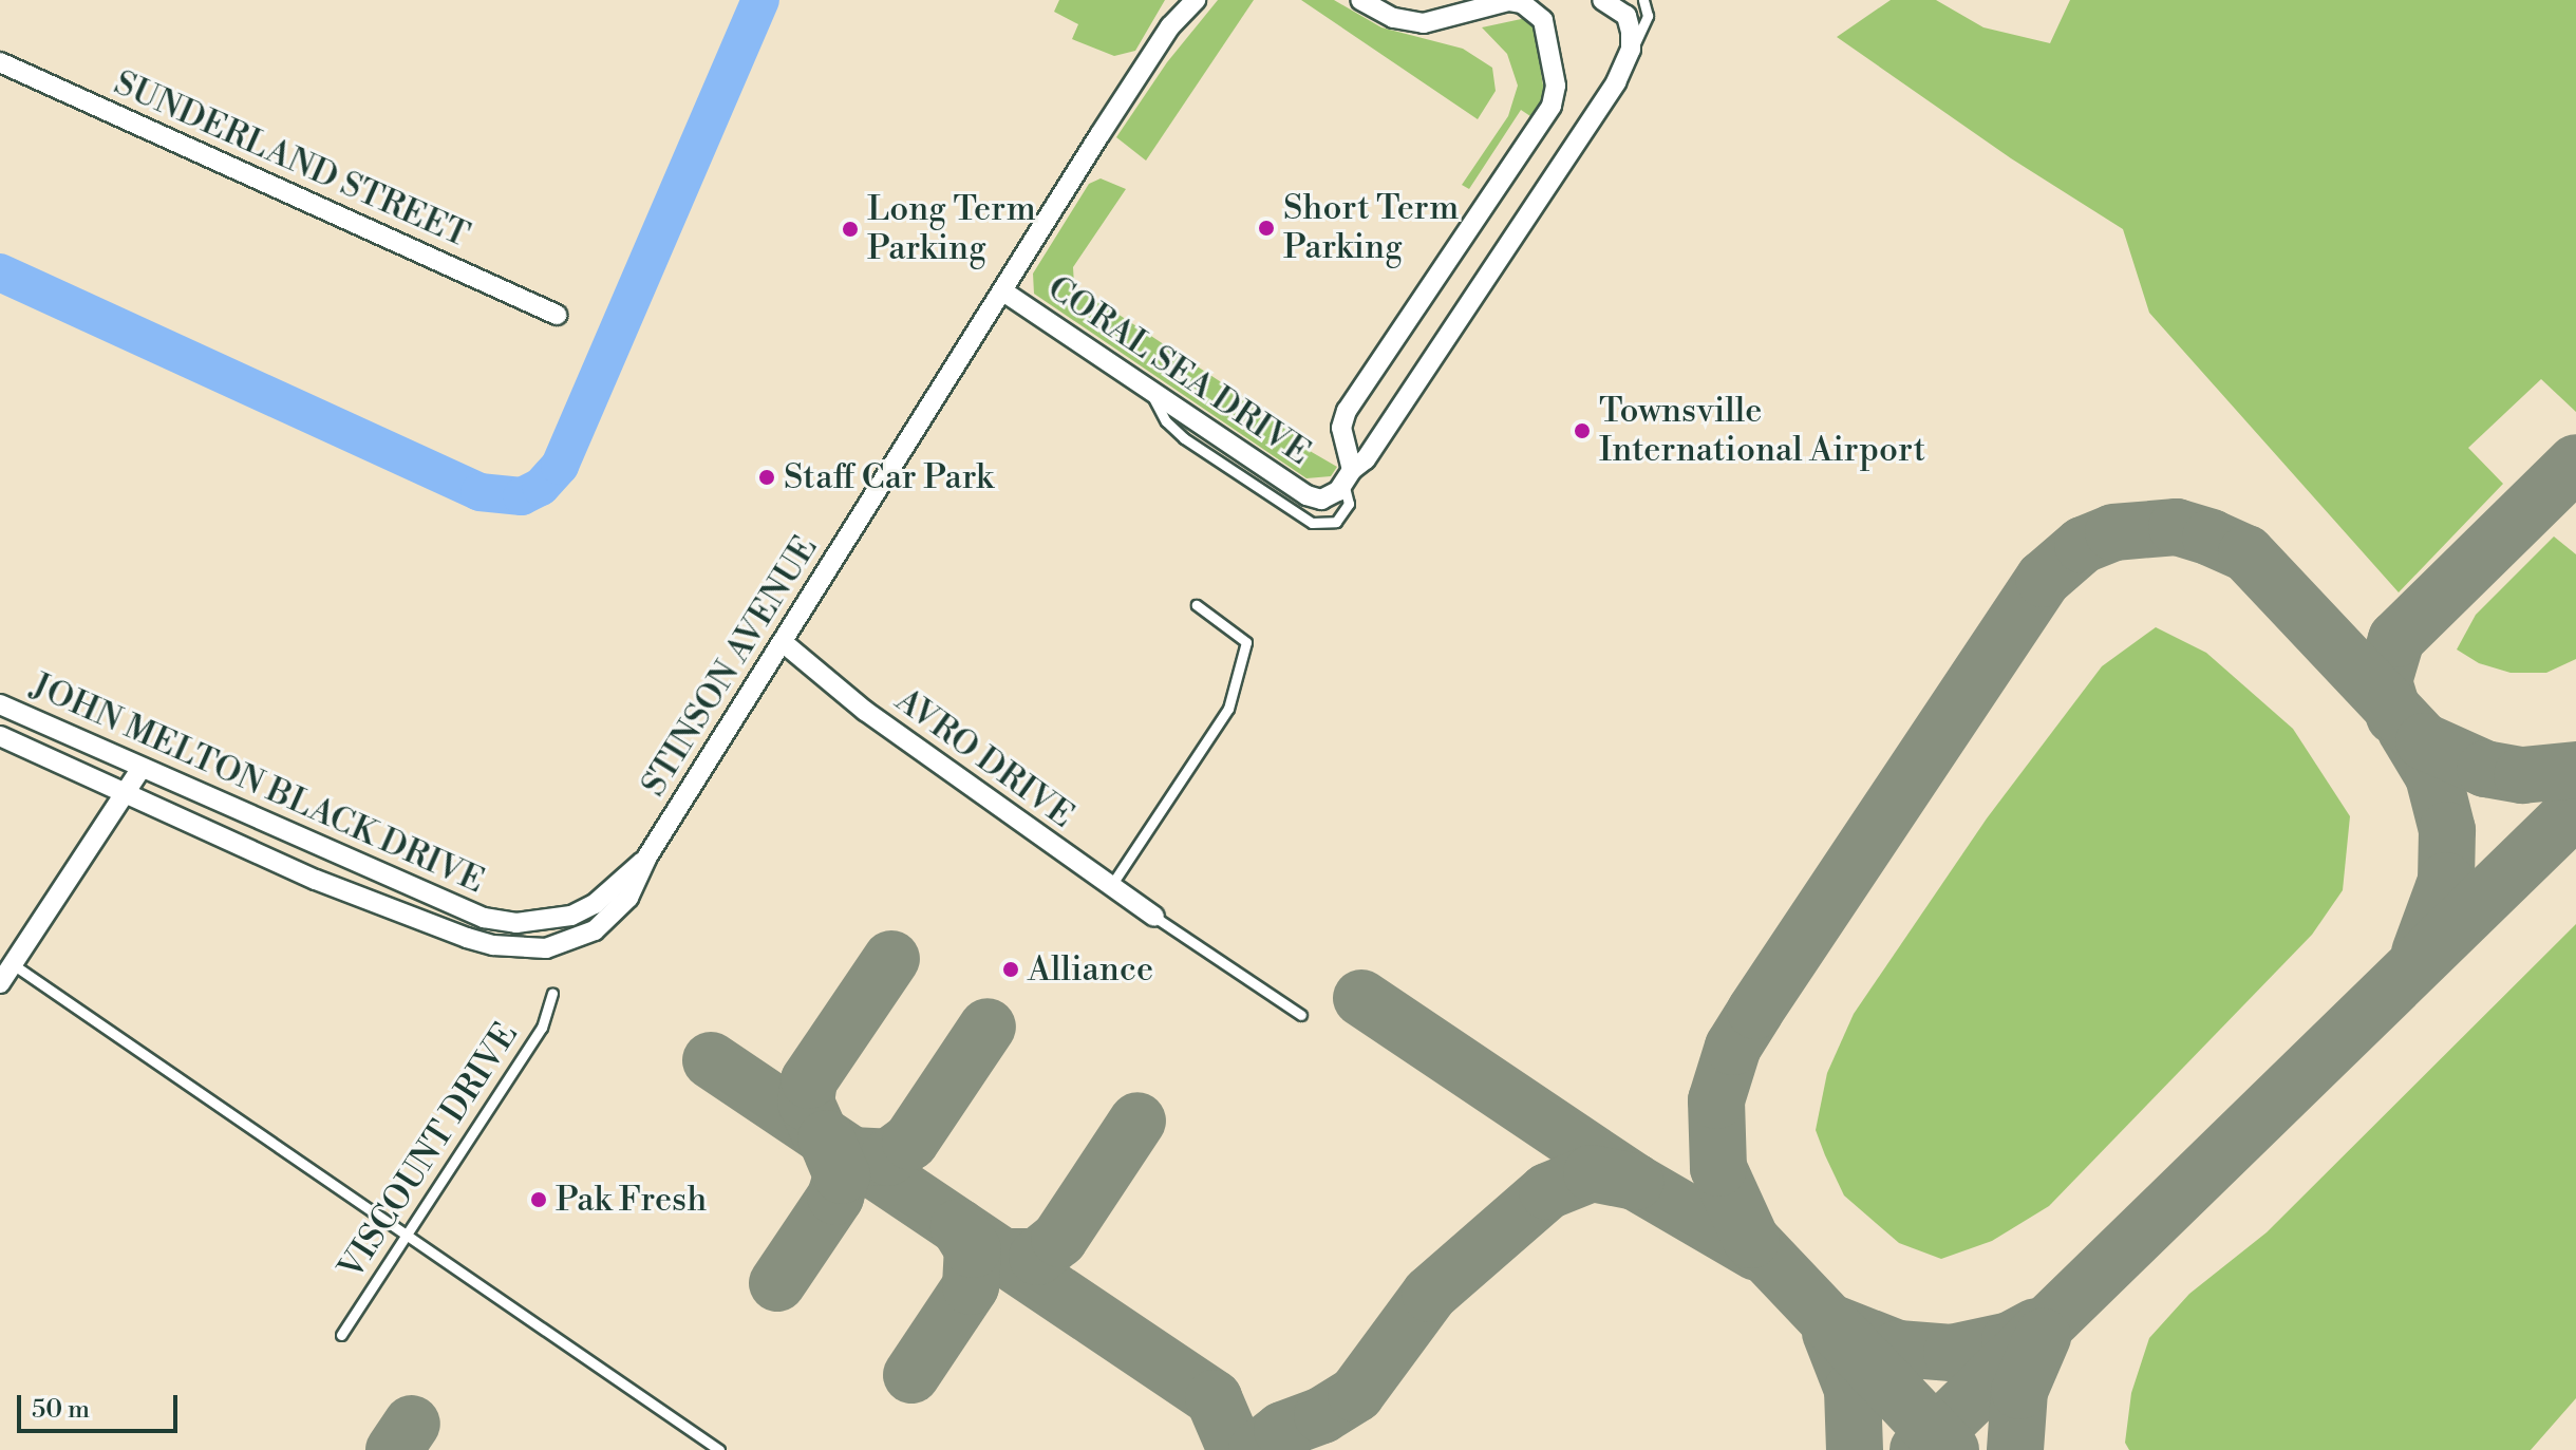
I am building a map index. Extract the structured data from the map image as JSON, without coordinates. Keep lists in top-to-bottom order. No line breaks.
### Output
{"streets":{"street":["SUNDERLAND STREET","CORAL SEA DRIVE","STINSON AVENUE","AVRO DRIVE","JOHN MELTON BLACK DRIVE"],"lane":["VISCOUNT DRIVE"]},"crossings":[["CORAL SEA DRIVE","STINSON AVENUE"],["STINSON AVENUE","AVRO DRIVE"],["STINSON AVENUE","JOHN MELTON BLACK DRIVE"]],"places":["Short Term Parking","Long Term Parking","Townsville International Airport","Staff Car Park","Alliance","Pak Fresh"],"scale_bar":"50 m"}
